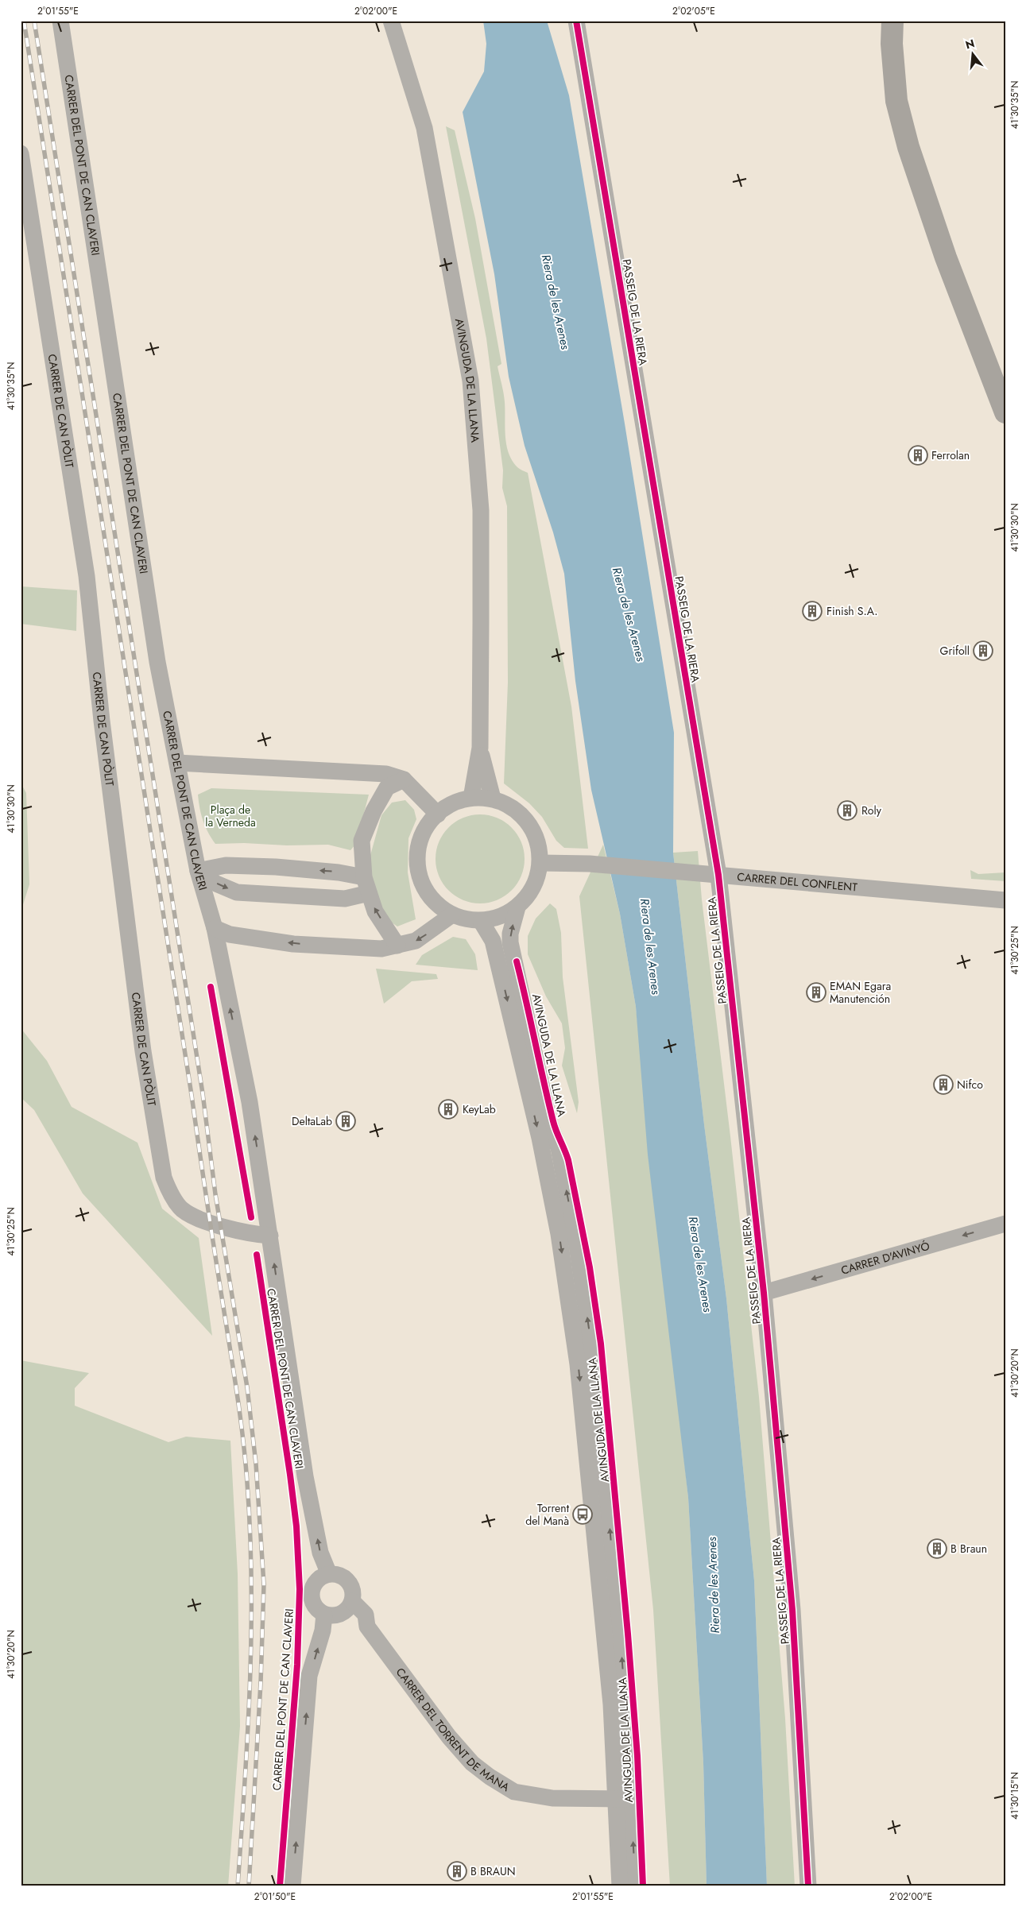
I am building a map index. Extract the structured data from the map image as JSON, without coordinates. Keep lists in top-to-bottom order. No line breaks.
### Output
{"streets":{"street":["CARRER DEL PONT DE CAN CLAVERI","PASSEIG DE LA RIERA","AVINGUDA DE LA LLANA","CARRER DE CAN PÒLIT","CARRER DEL CONFLENT","CARRER D'AVINYÓ","CARRER DEL TORRENT DE MANA"]},"crossings":[["CARRER DEL PONT DE CAN CLAVERI","CARRER DE CAN PÒLIT"],["CARRER DEL PONT DE CAN CLAVERI","CARRER DEL TORRENT DE MANA"],["PASSEIG DE LA RIERA","CARRER DEL CONFLENT"],["PASSEIG DE LA RIERA","CARRER D'AVINYÓ"],["AVINGUDA DE LA LLANA","CARRER DEL CONFLENT"],["AVINGUDA DE LA LLANA","CARRER DEL TORRENT DE MANA"]],"one_way":["CARRER DEL PONT DE CAN CLAVERI","CARRER D'AVINYÓ"],"water":["Riera de les Arenes"],"parks":["Plaça de la Verneda"],"places":{"building":["Ferrolan","Finish S.A.","Grifoll","Roly","EMAN Egara Manutención","Nifco","KeyLab","DeltaLab","B Braun","B BRAUN"],"bus stop":["Torrent del Manà"]},"north":"top","coordinates":["2°01'55\"E","2°02'00\"E","2°02'05\"E","41°30'35\"N","41°30'30\"N","41°30'25\"N","41°30'20\"N","41°30'15\"N","2°01'50\"E"]}
